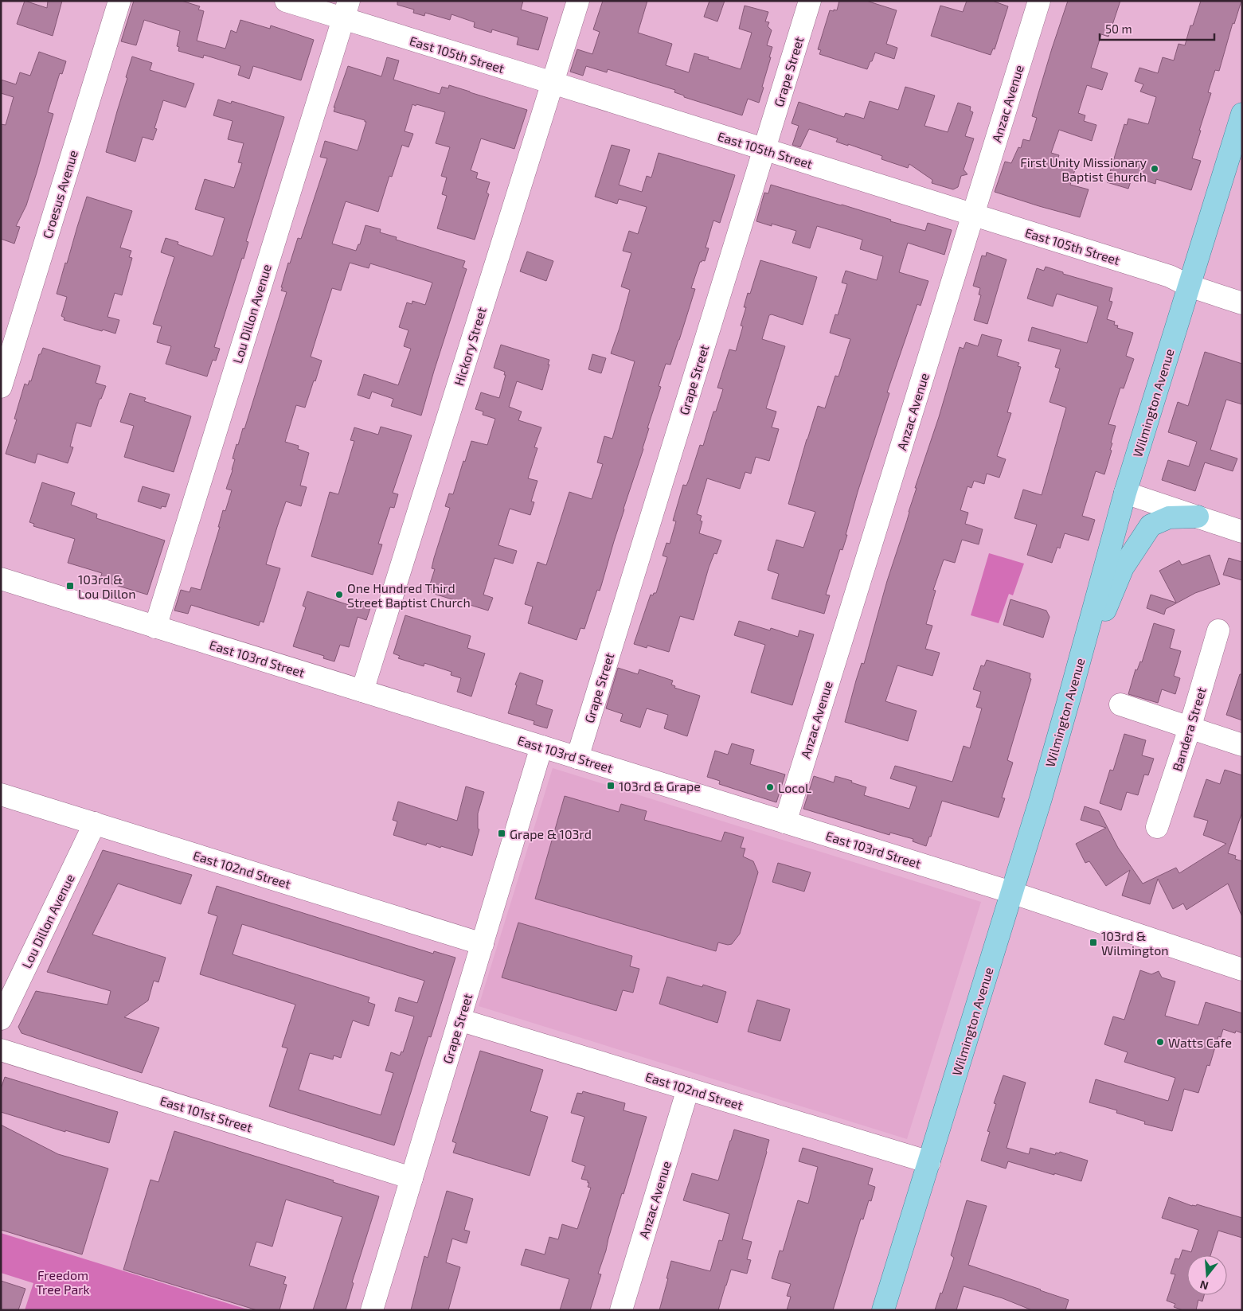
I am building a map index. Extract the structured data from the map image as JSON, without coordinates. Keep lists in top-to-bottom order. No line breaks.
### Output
{"streets":{"main road":["Wilmington Avenue"],"street":["East 105th Street","Grape Street","Anzac Avenue","Croesus Avenue","Lou Dillon Avenue","Hickory Street","East 103rd Street","Bandera Street","East 102nd Street","East 101st Street"]},"crossings":[["East 105th Street","Grape Street"],["East 105th Street","Anzac Avenue"],["East 105th Street","Lou Dillon Avenue"],["East 105th Street","Hickory Street"],["East 105th Street","Wilmington Avenue"],["Grape Street","East 103rd Street"],["Grape Street","East 102nd Street"],["Grape Street","East 101st Street"],["Anzac Avenue","East 103rd Street"],["Anzac Avenue","East 102nd Street"],["Lou Dillon Avenue","East 103rd Street"],["Lou Dillon Avenue","East 102nd Street"],["Hickory Street","East 103rd Street"],["Wilmington Avenue","East 103rd Street"],["Wilmington Avenue","East 102nd Street"]],"parks":["Freedom Tree Park"],"places":{"other":["First Unity Missionary Baptist Church","One Hundred Third Street Baptist Church","LocoL","Watts Cafe"],"transit":["103rd & Lou Dillon","103rd & Grape","Grape & 103rd","103rd & Wilmington"]},"scale_bar":"50 m","north":"bottom"}
